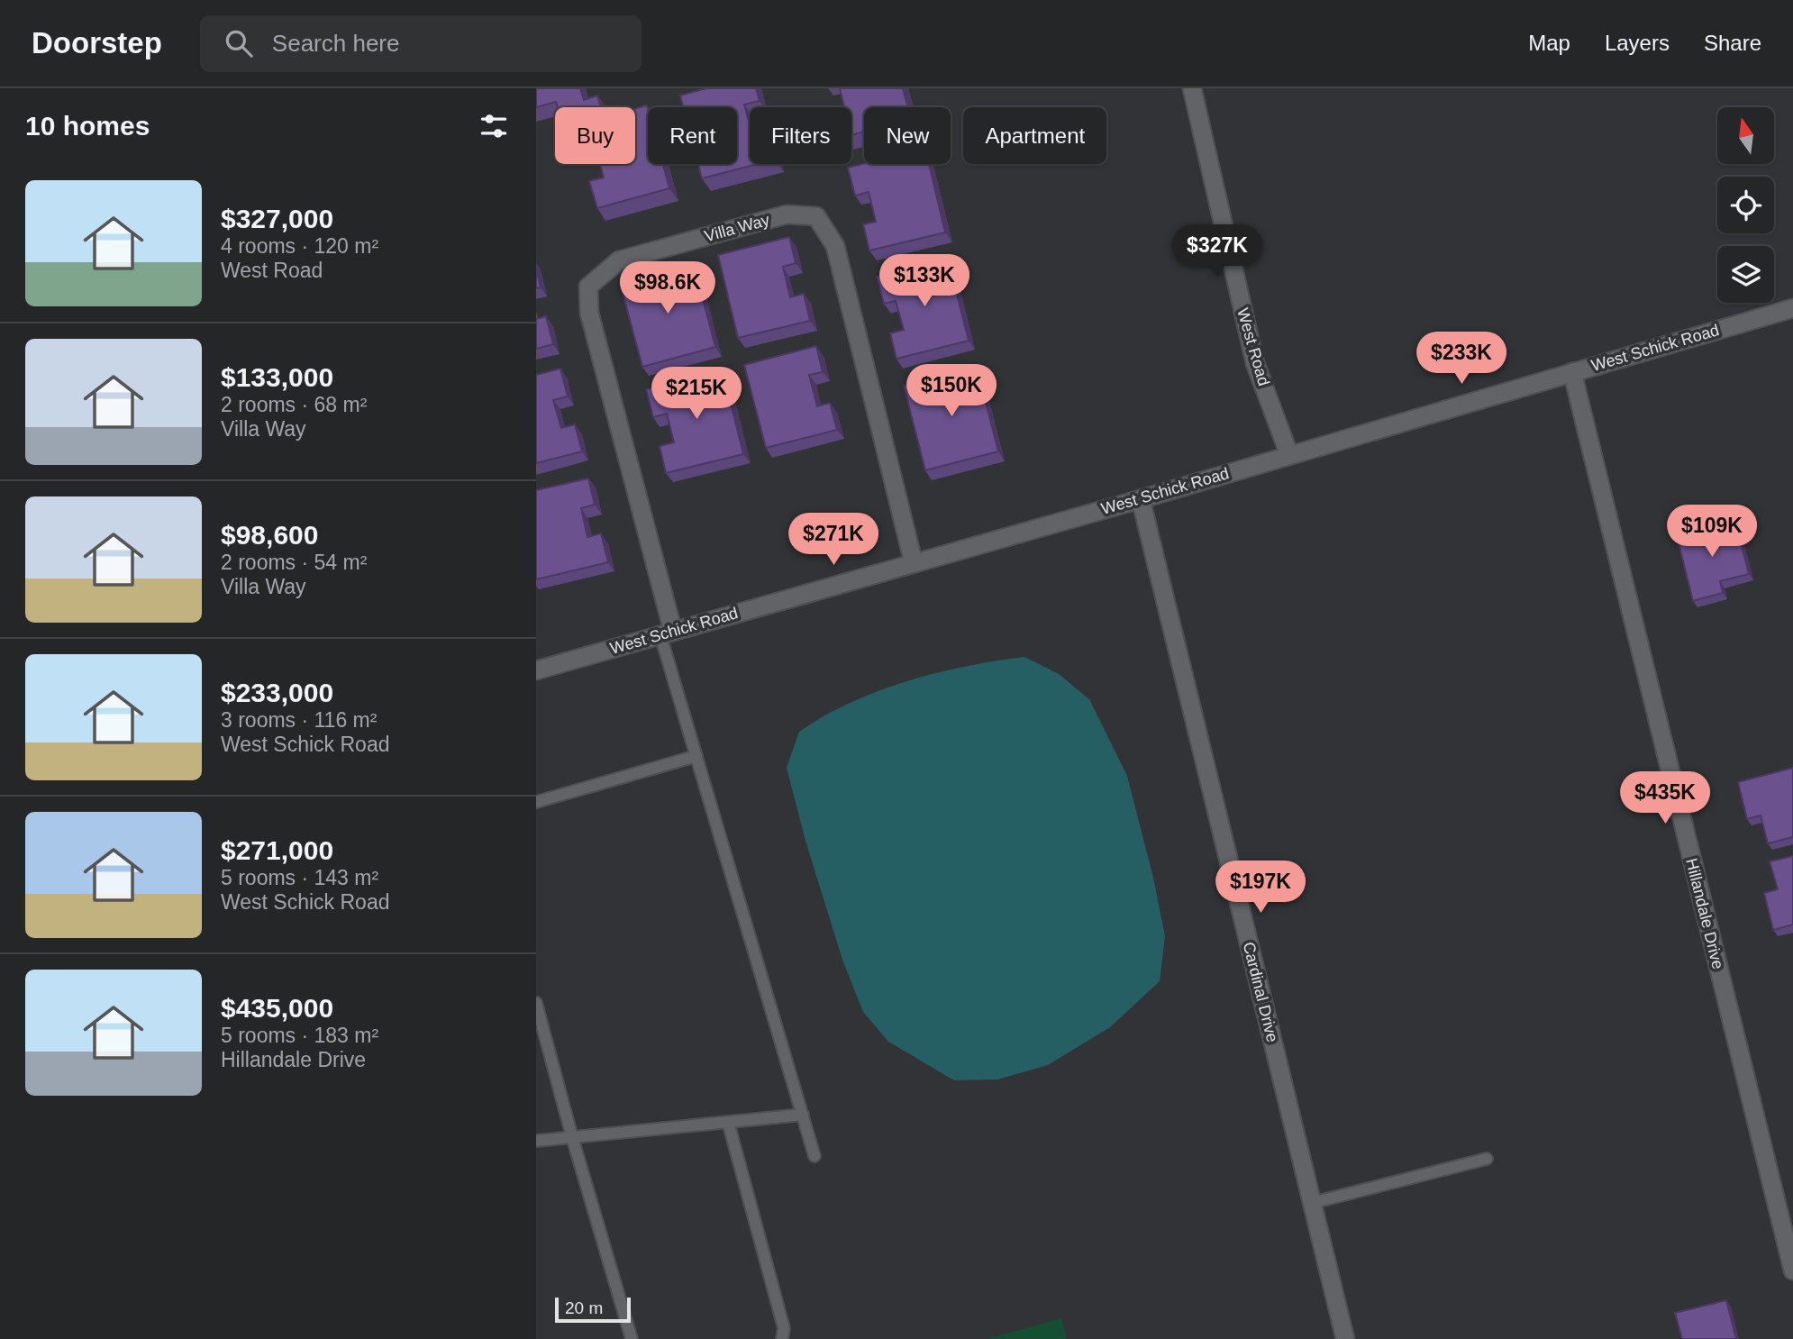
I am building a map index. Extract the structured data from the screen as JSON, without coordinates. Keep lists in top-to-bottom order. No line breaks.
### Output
{"streets":{"street":["Villa Way","West Road","West Schick Road","Hillandale Drive","Cardinal Drive"]},"crossings":[["Villa Way","West Schick Road"],["West Road","West Schick Road"],["West Schick Road","Hillandale Drive"],["West Schick Road","Cardinal Drive"]],"scale_bar":"20 m","north":"top","page":{"header":"Doorstep","search":"Search here","nav":["Map","Layers","Share"],"heading":"10 homes","chip":["Buy","Rent","Filters","New","Apartment"],"list":[{"name":"$327,000","note":"4 rooms · 120 m² · West Road"},{"name":"$133,000","note":"2 rooms · 68 m² · Villa Way"},{"name":"$98,600","note":"2 rooms · 54 m² · Villa Way"},{"name":"$233,000","note":"3 rooms · 116 m² · West Schick Road"},{"name":"$271,000","note":"5 rooms · 143 m² · West Schick Road"},{"name":"$435,000","note":"5 rooms · 183 m² · Hillandale Drive"}],"price":["$327K","$133K","$98.6K","$233K","$150K","$215K","$109K","$271K","$435K","$197K"],"scale":"20 m"}}
